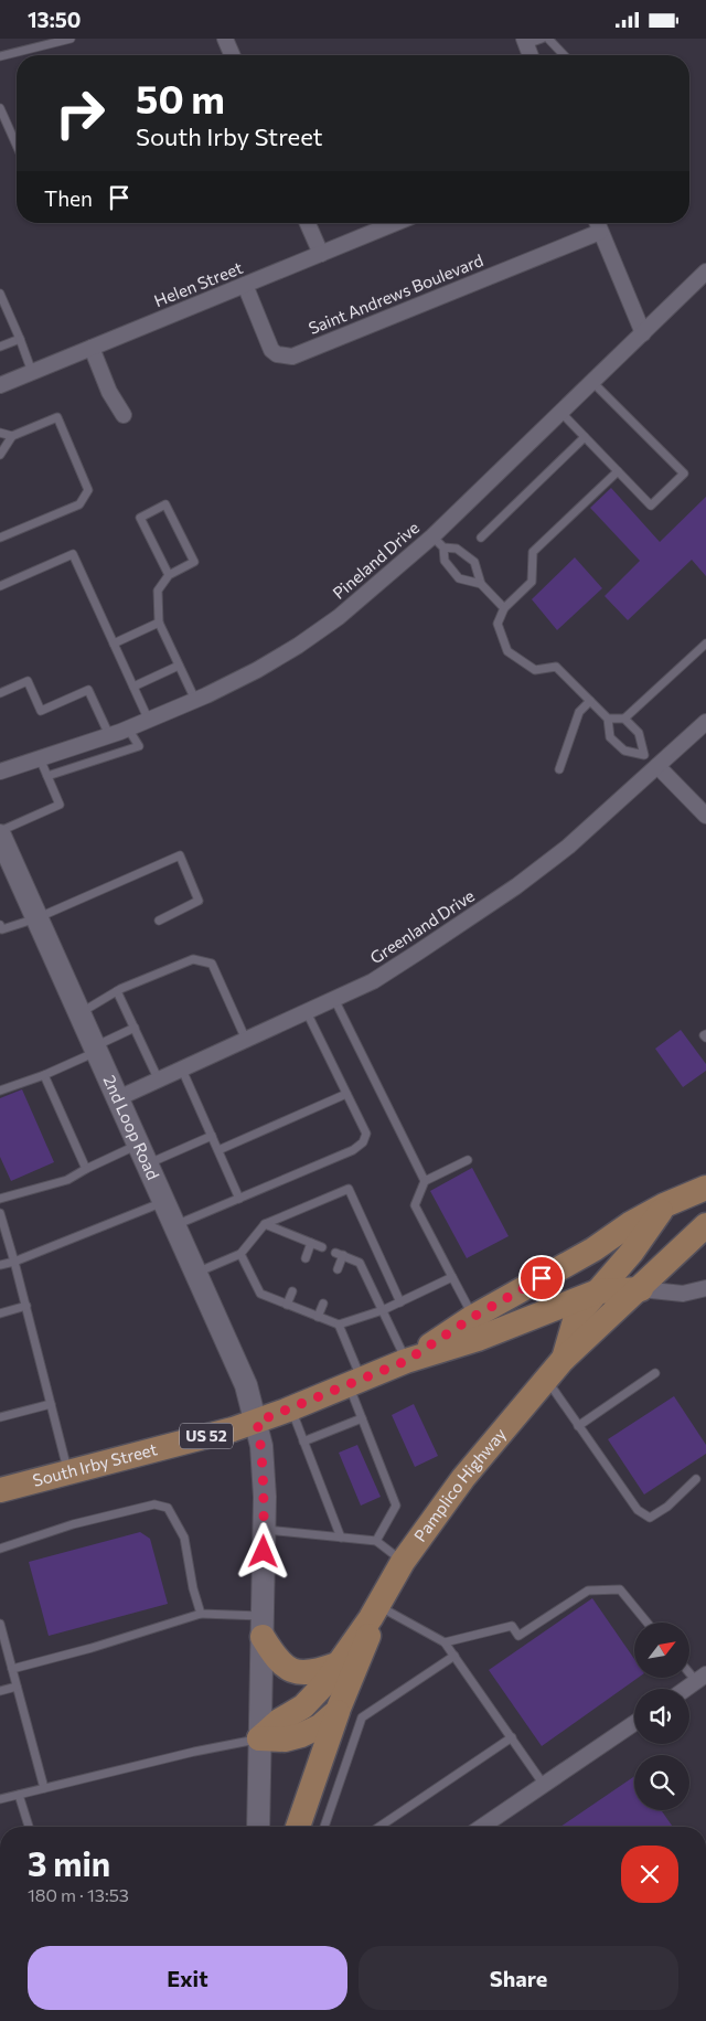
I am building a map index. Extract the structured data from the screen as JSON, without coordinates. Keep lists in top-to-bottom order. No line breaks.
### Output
{"streets":{"main road":["2nd Loop Road","US 52","South Irby Street","Pamplico Highway"],"street":["Helen Street","Saint Andrews Boulevard","Pineland Drive","Greenland Drive"]},"crossings":[["Helen Street","Saint Andrews Boulevard"],["Greenland Drive","2nd Loop Road"],["2nd Loop Road","South Irby Street"],["South Irby Street","Pamplico Highway"]],"north":"top right","page":{"status":"13:50","turn":["50 m","South Irby Street"],"then":"Then","heading":["3 min","180 m · 13:53"],"buttons":["Exit","Share"]}}
